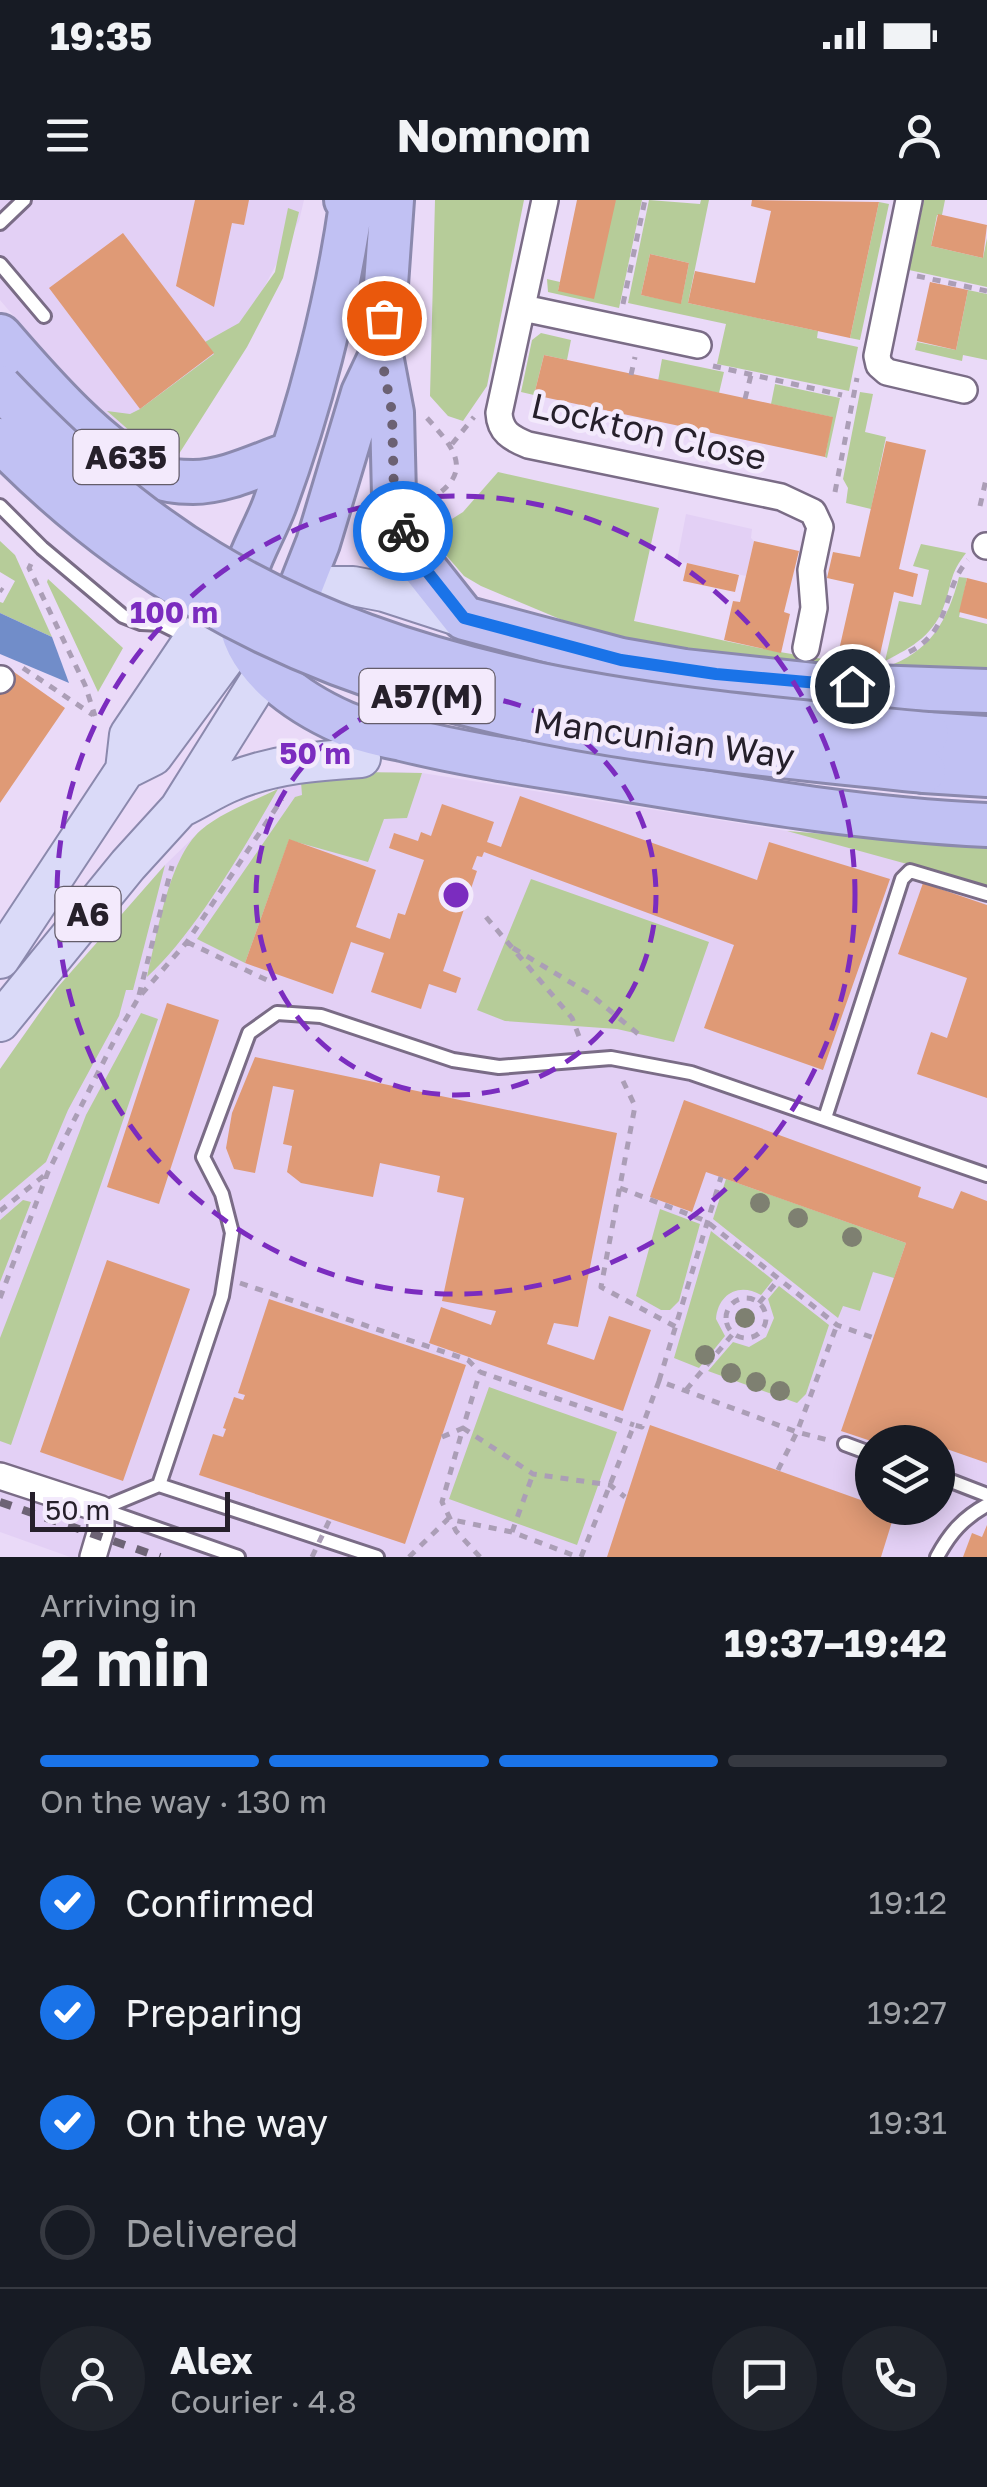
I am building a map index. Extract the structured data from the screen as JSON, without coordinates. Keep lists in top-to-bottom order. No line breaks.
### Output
{"streets":{"highway":["A635","A57(M)","Mancunian Way","A6"],"street":["Lockton Close"]},"crossings":[["A635","A6"],["A57(M)","A6"]],"scale_bar":"50 m","page":{"status":"19:35","header":"Nomnom","scale":"50 m","heading":["2 min","Arriving in","19:37–19:42"],"panel":["Alex","Courier · 4.8"],"bar":"On the way · 130 m","list":[["Confirmed","19:12"],["Preparing","19:27"],["On the way","19:31"],"Delivered"]},"rings":["100 m","50 m"]}
